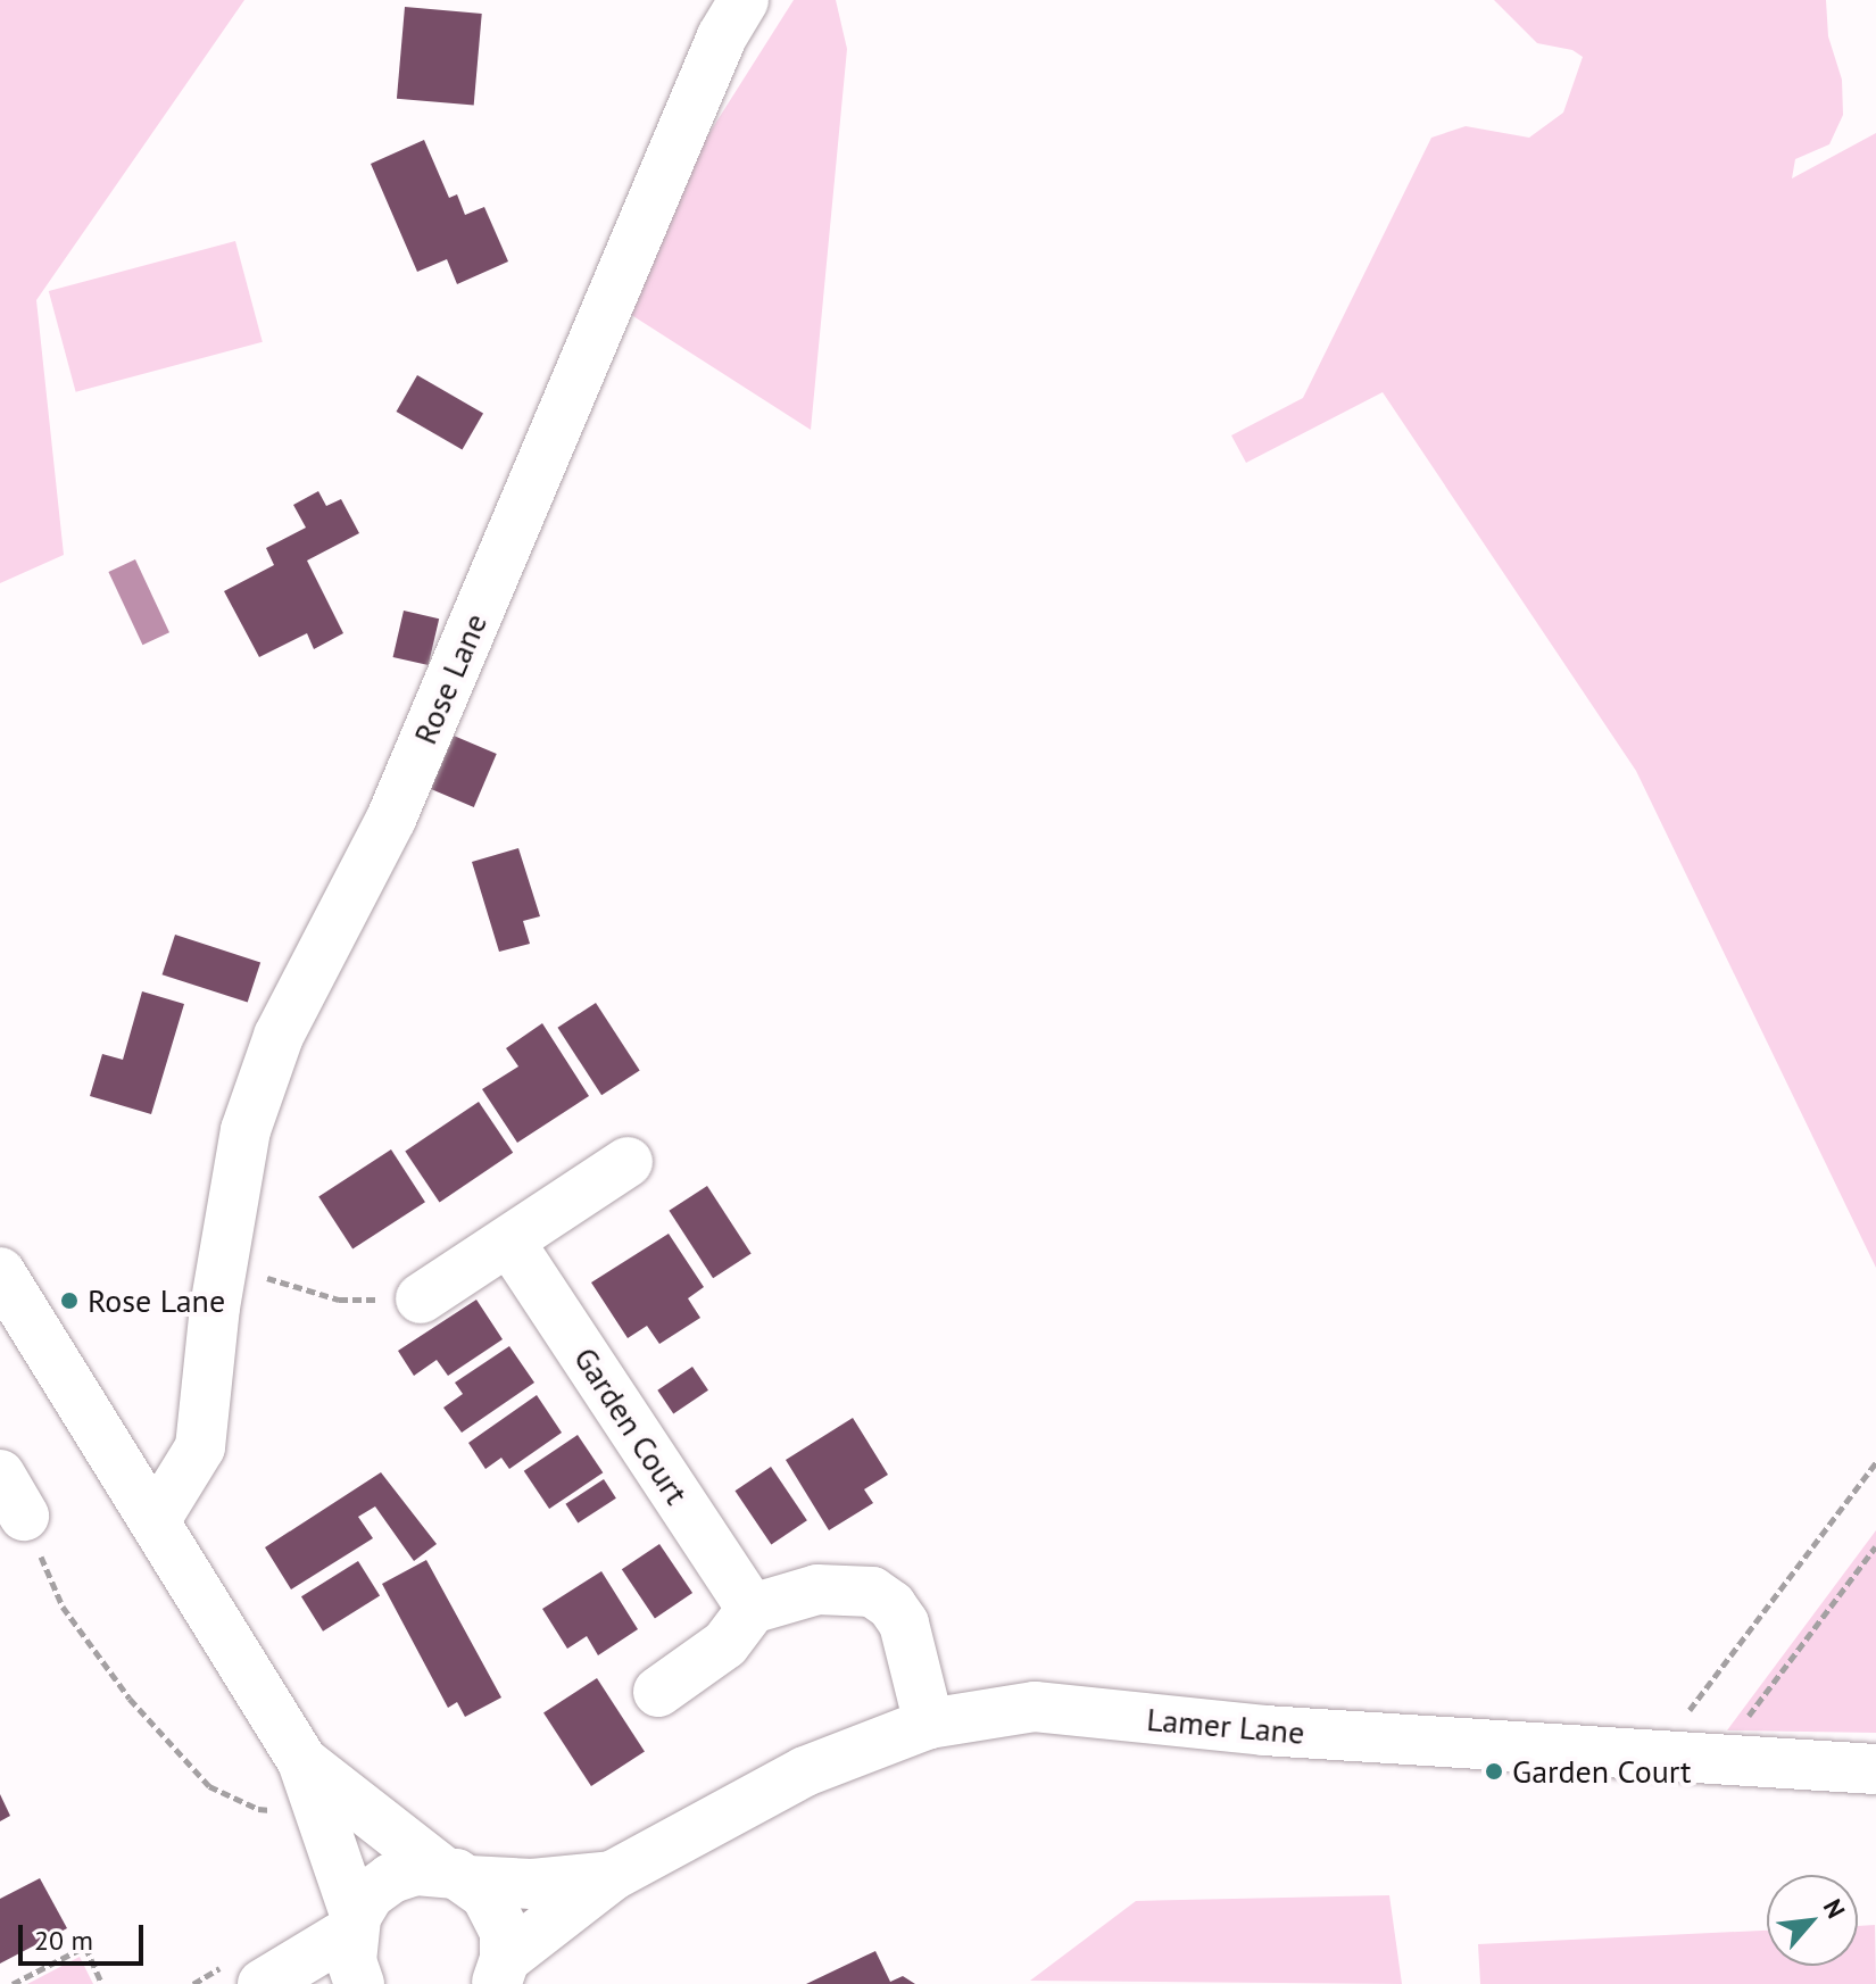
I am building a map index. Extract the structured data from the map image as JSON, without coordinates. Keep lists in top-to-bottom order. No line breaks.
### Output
{"streets":{"main road":["Rose Lane","Garden Court","Lamer Lane"]},"places":["Rose Lane","Garden Court"],"scale_bar":"20 m","north":"top right"}
